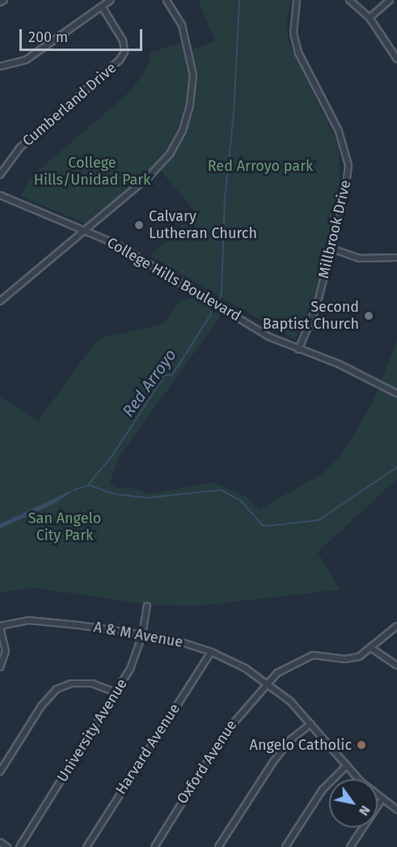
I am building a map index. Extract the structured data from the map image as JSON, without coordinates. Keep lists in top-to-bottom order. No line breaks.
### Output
{"streets":{"street":["Cumberland Drive","Millbrook Drive","College Hills Boulevard","A & M Avenue","University Avenue","Harvard Avenue","Oxford Avenue"]},"crossings":[["Millbrook Drive","College Hills Boulevard"],["A & M Avenue","University Avenue"],["A & M Avenue","Harvard Avenue"],["A & M Avenue","Oxford Avenue"]],"water":["Red Arroyo"],"parks":["College Hills/Unidad Park","Red Arroyo park","San Angelo City Park"],"places":["Calvary Lutheran Church","Second Baptist Church","Angelo Catholic"],"scale_bar":"200 m","north":"bottom right"}
